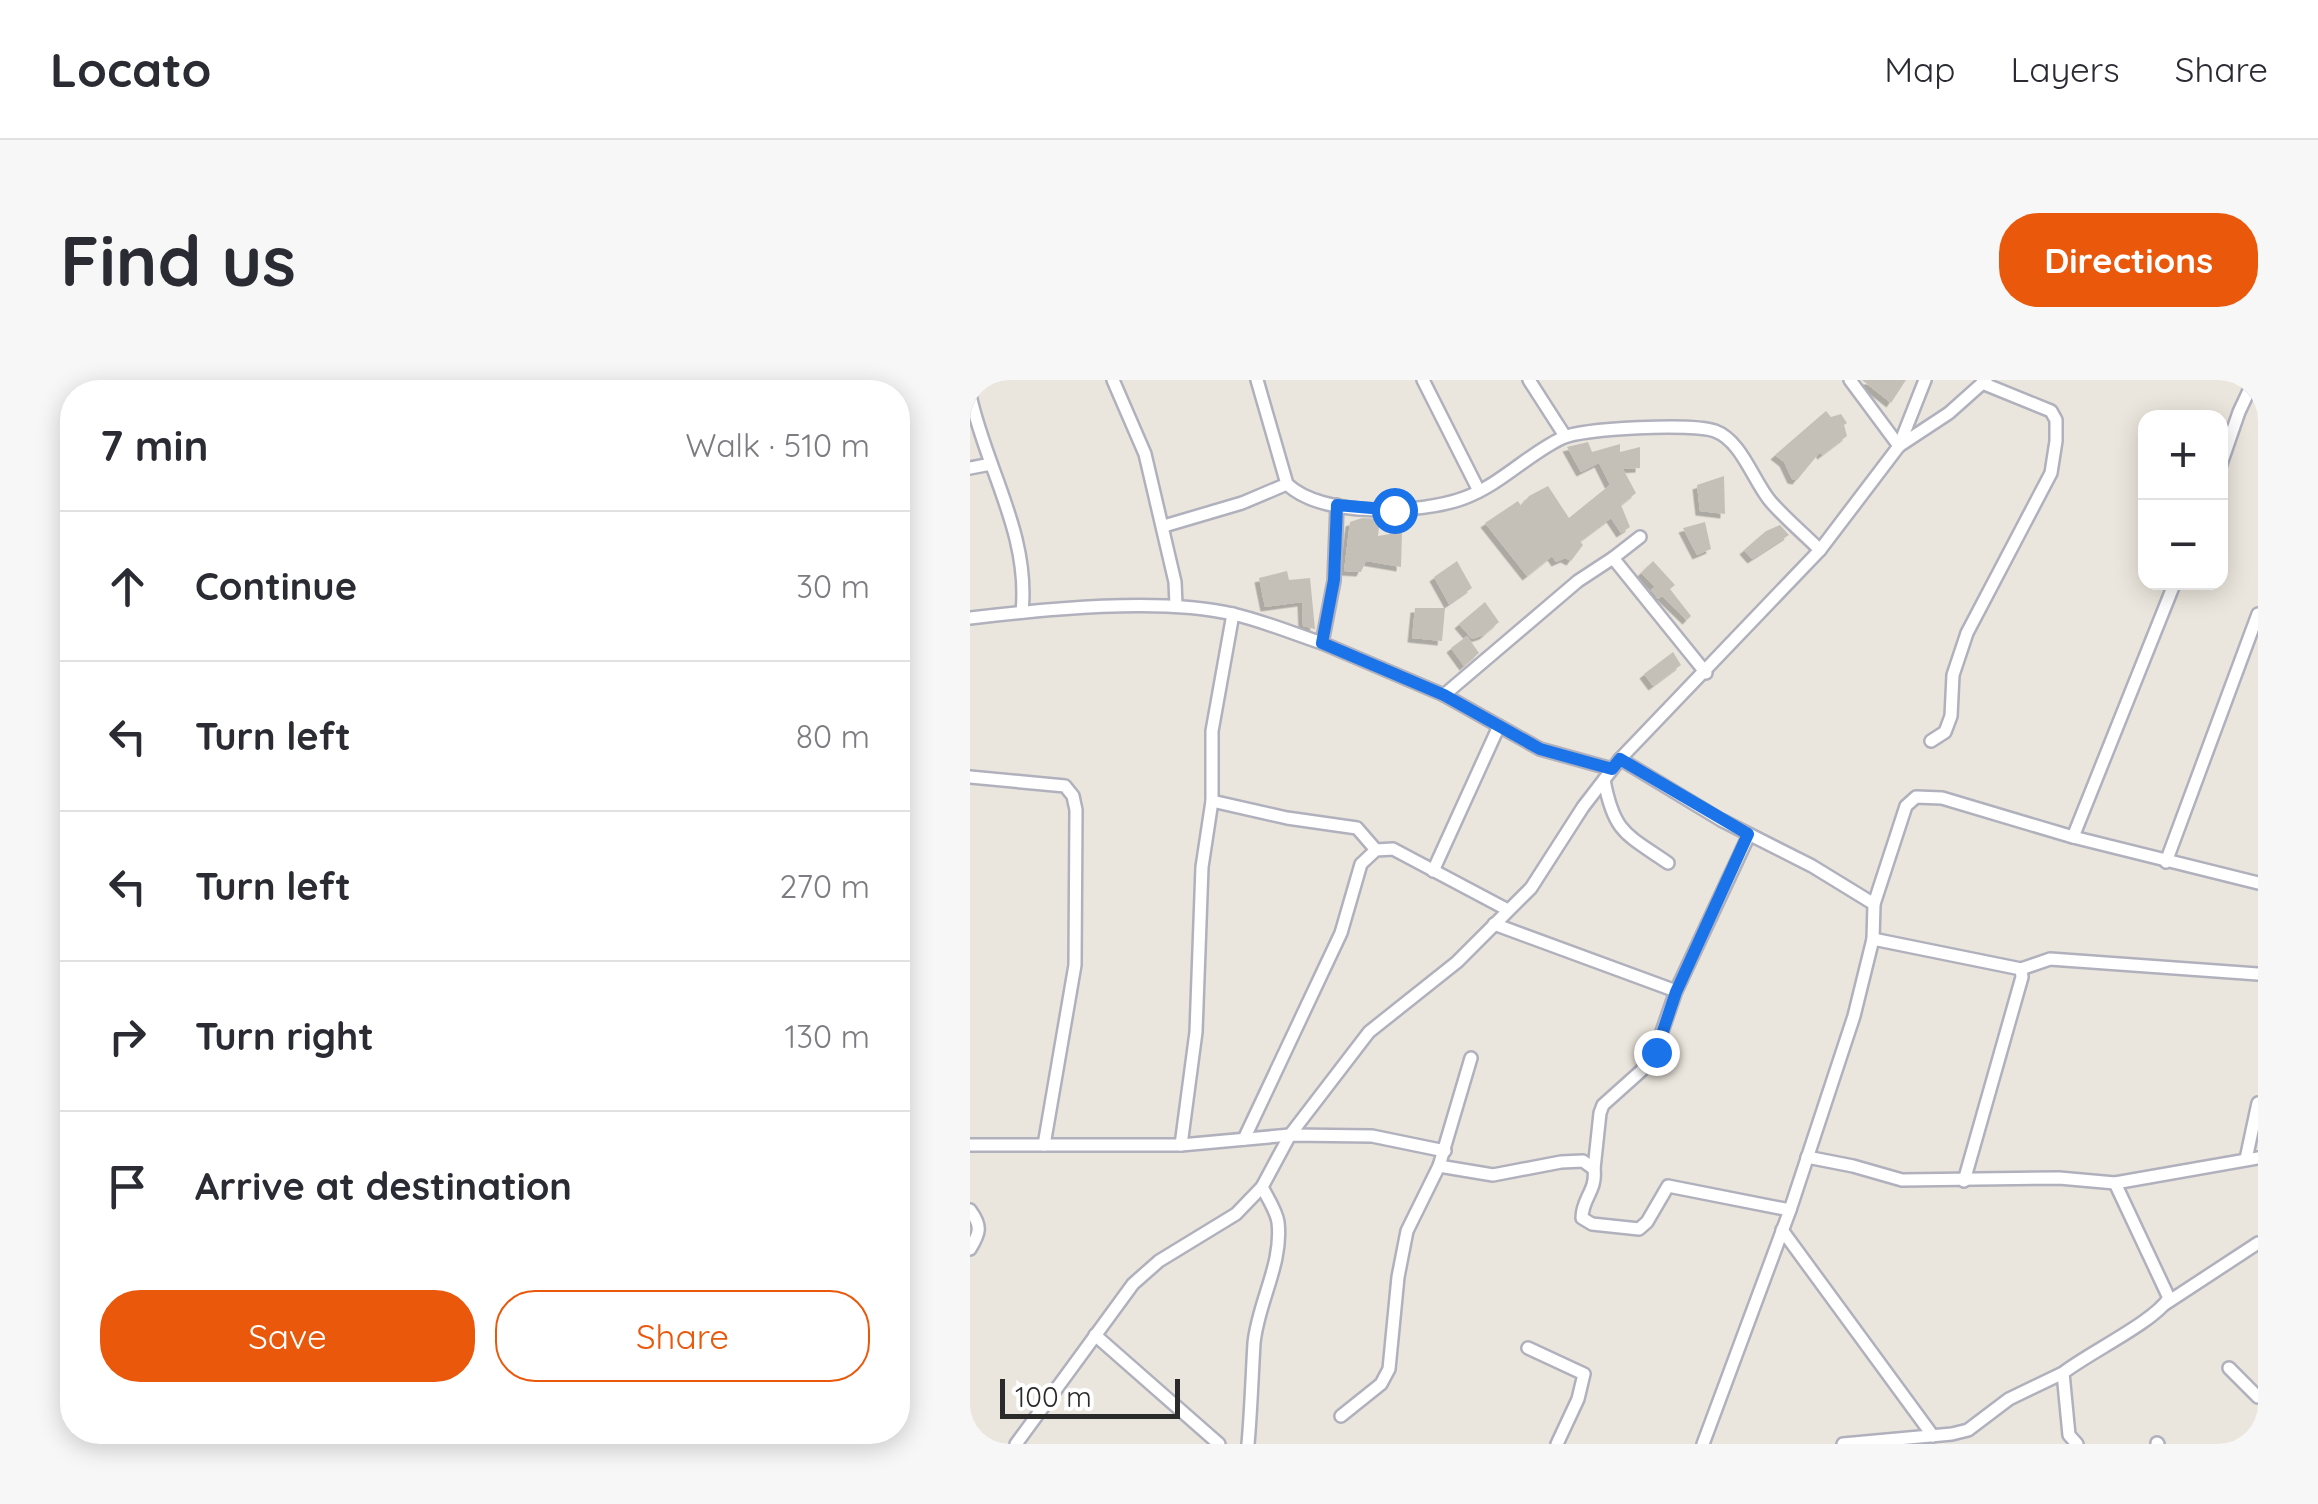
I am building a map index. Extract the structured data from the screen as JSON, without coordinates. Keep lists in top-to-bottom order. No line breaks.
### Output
{"scale_bar":"100 m","page":{"header":"Locato","nav":["Map","Layers","Share"],"buttons":["Directions",["Save","Share"]],"title":"Find us","heading":["7 min","Walk · 510 m"],"map_buttons":["+","−"],"list":[["Continue","30 m"],["Turn left","80 m"],["Turn left","270 m"],["Turn right","130 m"],"Arrive at destination"],"scale":"100 m"}}
